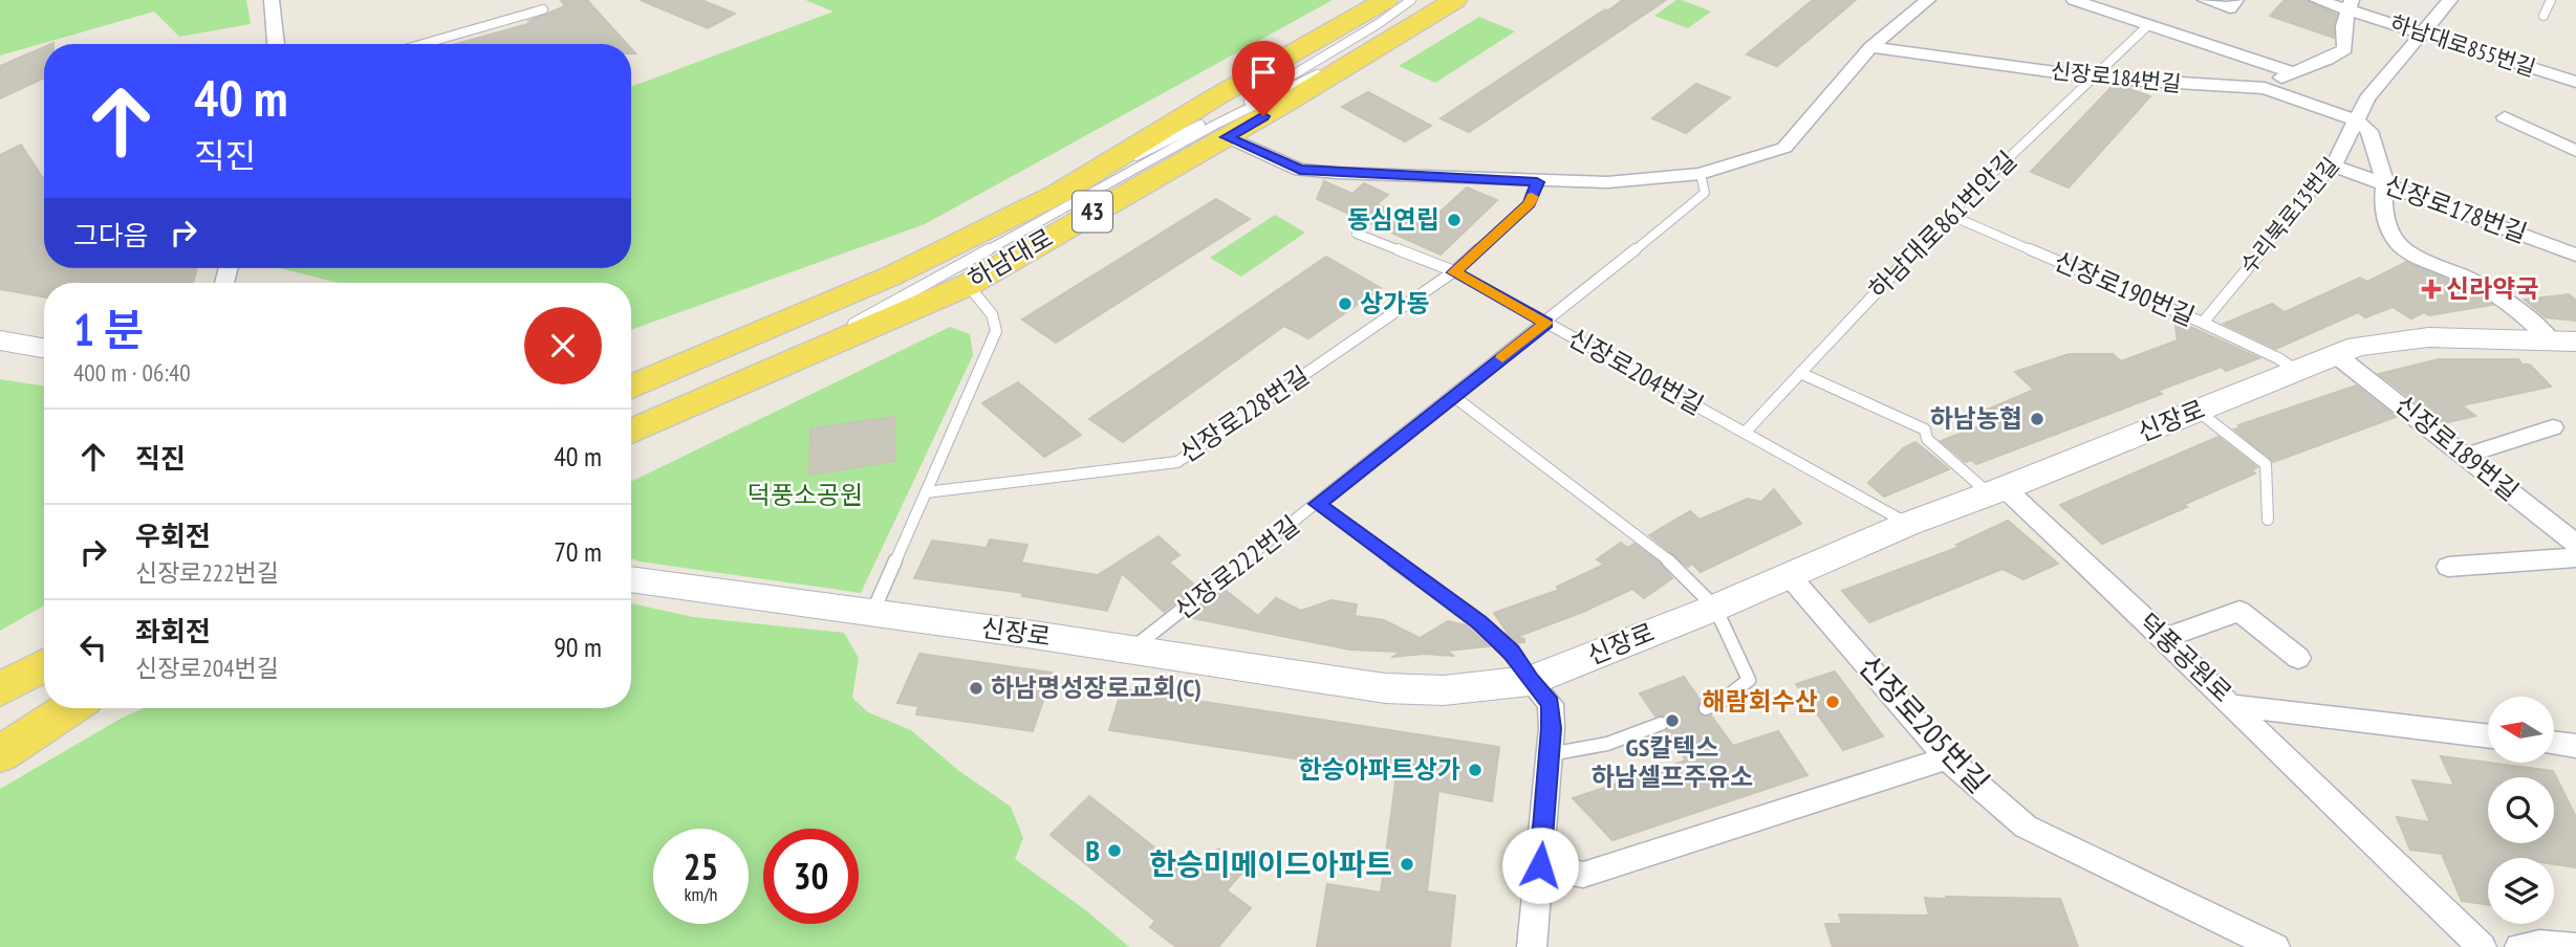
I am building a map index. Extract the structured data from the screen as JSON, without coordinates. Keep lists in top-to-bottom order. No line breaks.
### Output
{"streets":{"main road":["43","하남대로"],"street":["하남대로855번길","신장로184번길","신장로178번길","수리북로13번길","신장로","신장로189번길","덕풍공원로","신장로205번길"],"lane":["하남대로861번안길","신장로190번길","신장로204번길","신장로228번길","신장로222번길"]},"crossings":[["하남대로855번길","수리북로13번길"],["신장로184번길","수리북로13번길"],["신장로184번길","하남대로861번안길"],["신장로178번길","수리북로13번길"],["수리북로13번길","신장로190번길"],["하남대로861번안길","신장로190번길"],["하남대로861번안길","신장로204번길"],["신장로190번길","신장로"],["신장로204번길","신장로228번길"],["신장로204번길","신장로"],["신장로204번길","신장로222번길"],["신장로","신장로189번길"],["신장로","신장로222번길"],["신장로","덕풍공원로"],["신장로","신장로205번길"]],"parks":["덕풍소공원"],"places":{"other":["동심연립","상가동","하남농협","하남명성장로교회(C)","해람회수산","GS칼텍스 하남셀프주유소","한승아파트상가","B","한승미메이드아파트"],"health":["신라약국"]},"north":"left","page":{"turn":["40 m","직진"],"then":"그다음","heading":["1 분","400 m · 06:40"],"list":[{"name":"직진","value":"40 m"},{"name":"우회전","note":"신장로222번길","value":"70 m"},{"name":"좌회전","note":"신장로204번길","value":"90 m"}],"speed":"25 km/h","limit":"30"}}
